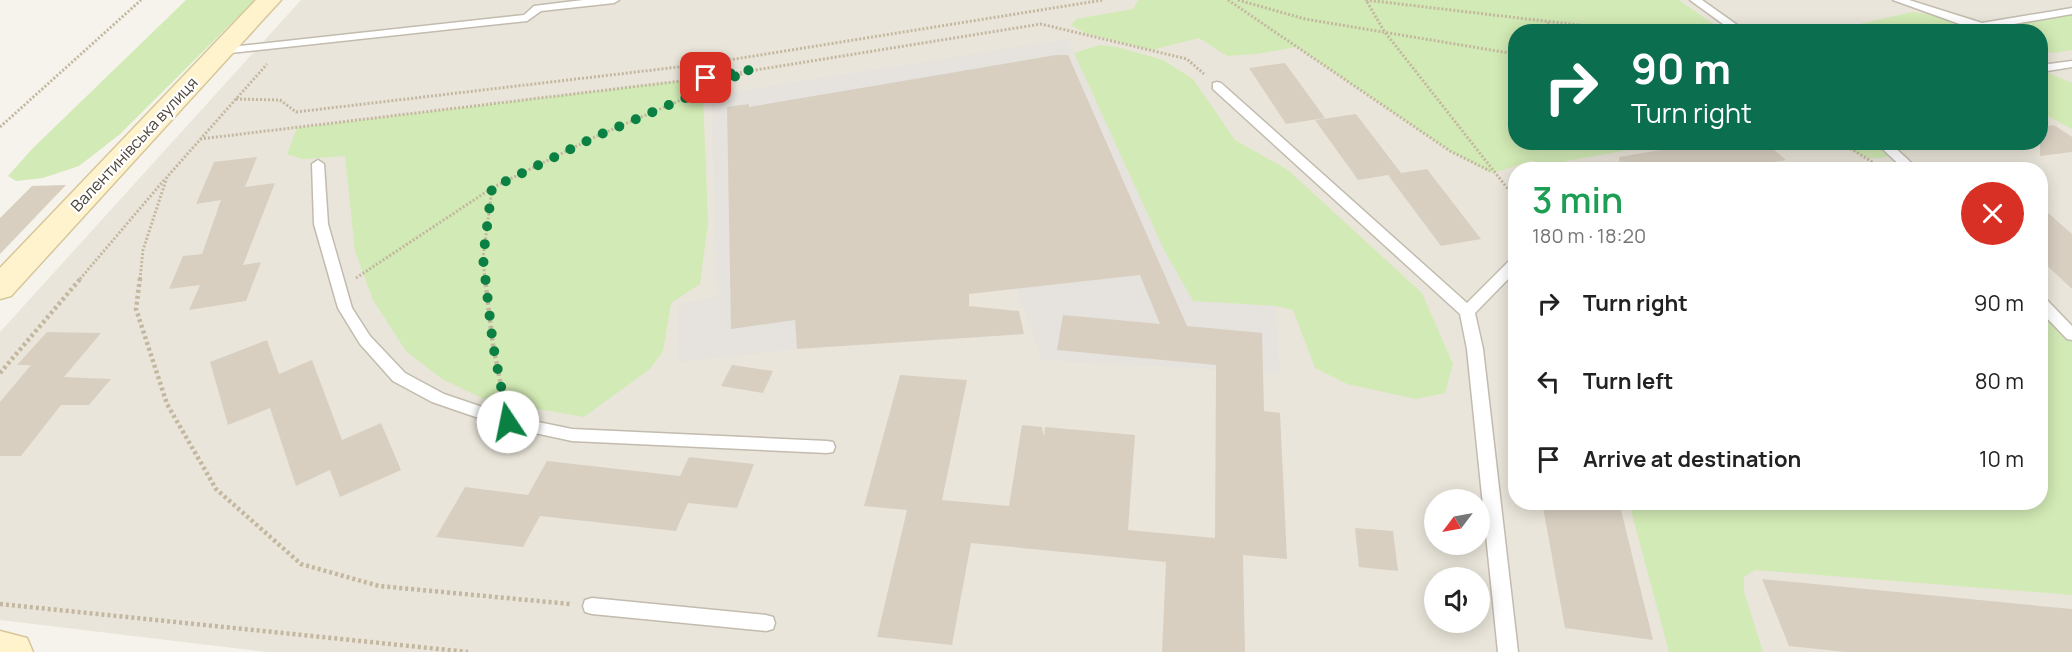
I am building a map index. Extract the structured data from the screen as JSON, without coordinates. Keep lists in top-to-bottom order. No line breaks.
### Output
{"streets":{"street":["Валентинівська вулиця"]},"north":"bottom left","page":{"turn":["90 m","Turn right"],"heading":["3 min","180 m · 18:20"],"list":[{"name":"Turn right","value":"90 m"},{"name":"Turn left","value":"80 m"},{"name":"Arrive at destination","value":"10 m"}]}}
